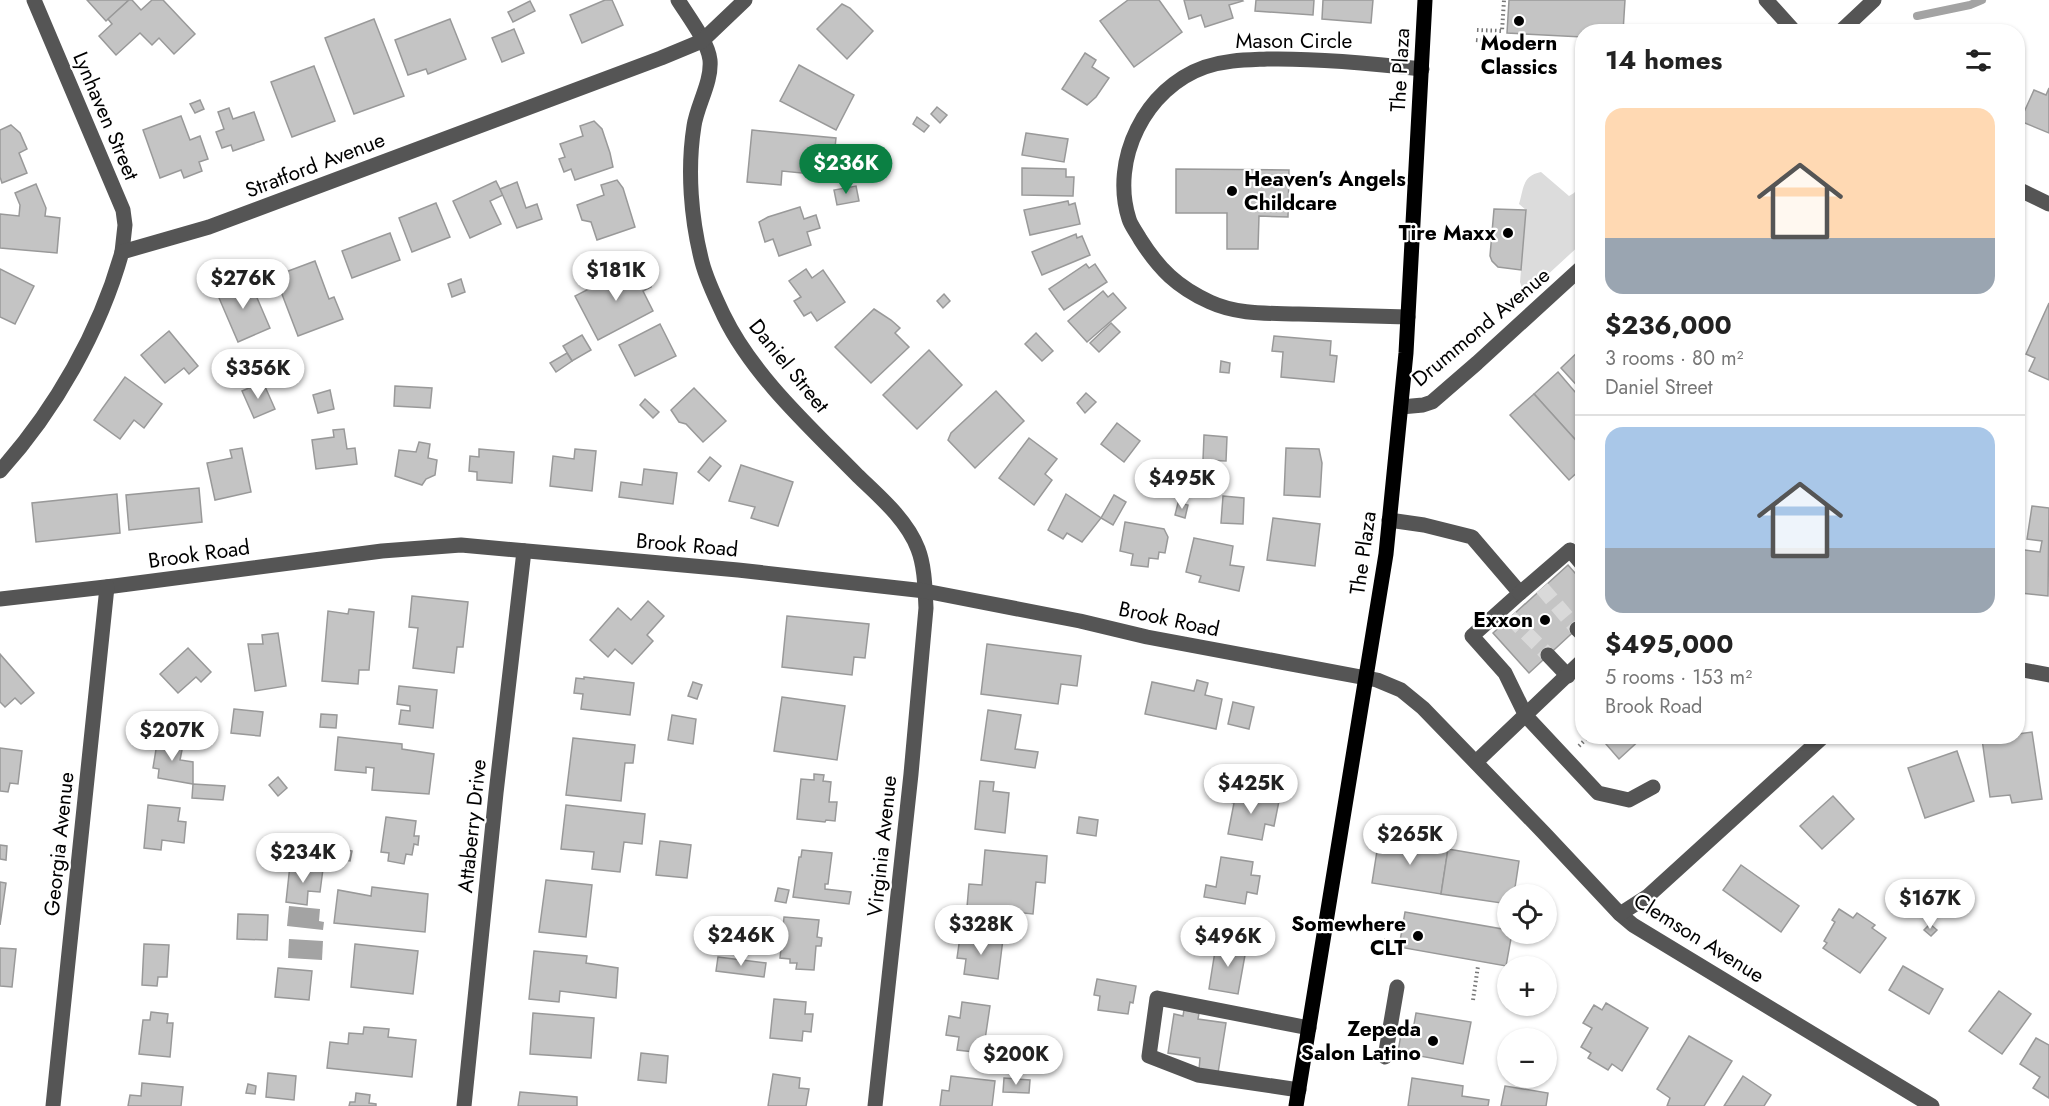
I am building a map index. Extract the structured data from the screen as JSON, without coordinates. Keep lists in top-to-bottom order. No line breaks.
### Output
{"streets":{"main road":["The Plaza"],"street":["Mason Circle","Lynhaven Street","Stratford Avenue","Drummond Avenue","Daniel Street","Brook Road","Attaberry Drive","Georgia Avenue","Virginia Avenue","Clemson Avenue"]},"crossings":[["Mason Circle","The Plaza"],["The Plaza","Drummond Avenue"],["The Plaza","Brook Road"],["The Plaza","Clemson Avenue"],["Lynhaven Street","Stratford Avenue"],["Stratford Avenue","Daniel Street"],["Daniel Street","Brook Road"],["Daniel Street","Virginia Avenue"],["Brook Road","Attaberry Drive"],["Brook Road","Georgia Avenue"],["Brook Road","Virginia Avenue"],["Brook Road","Clemson Avenue"]],"places":["Modern Classics","Heaven's Angels Childcare","Tire Maxx","Exxon","Somewhere CLT","Zepeda Salon Latino"],"page":{"heading":"14 homes","list":[{"name":"$236,000","note":"3 rooms · 80 m² · Daniel Street"},{"name":"$495,000","note":"5 rooms · 153 m² · Brook Road"}],"price":["$236K","$181K","$276K","$356K","$495K","$207K","$425K","$265K","$234K","$167K","$328K","$246K","$496K","$200K"],"map_buttons":["+","−"]}}
